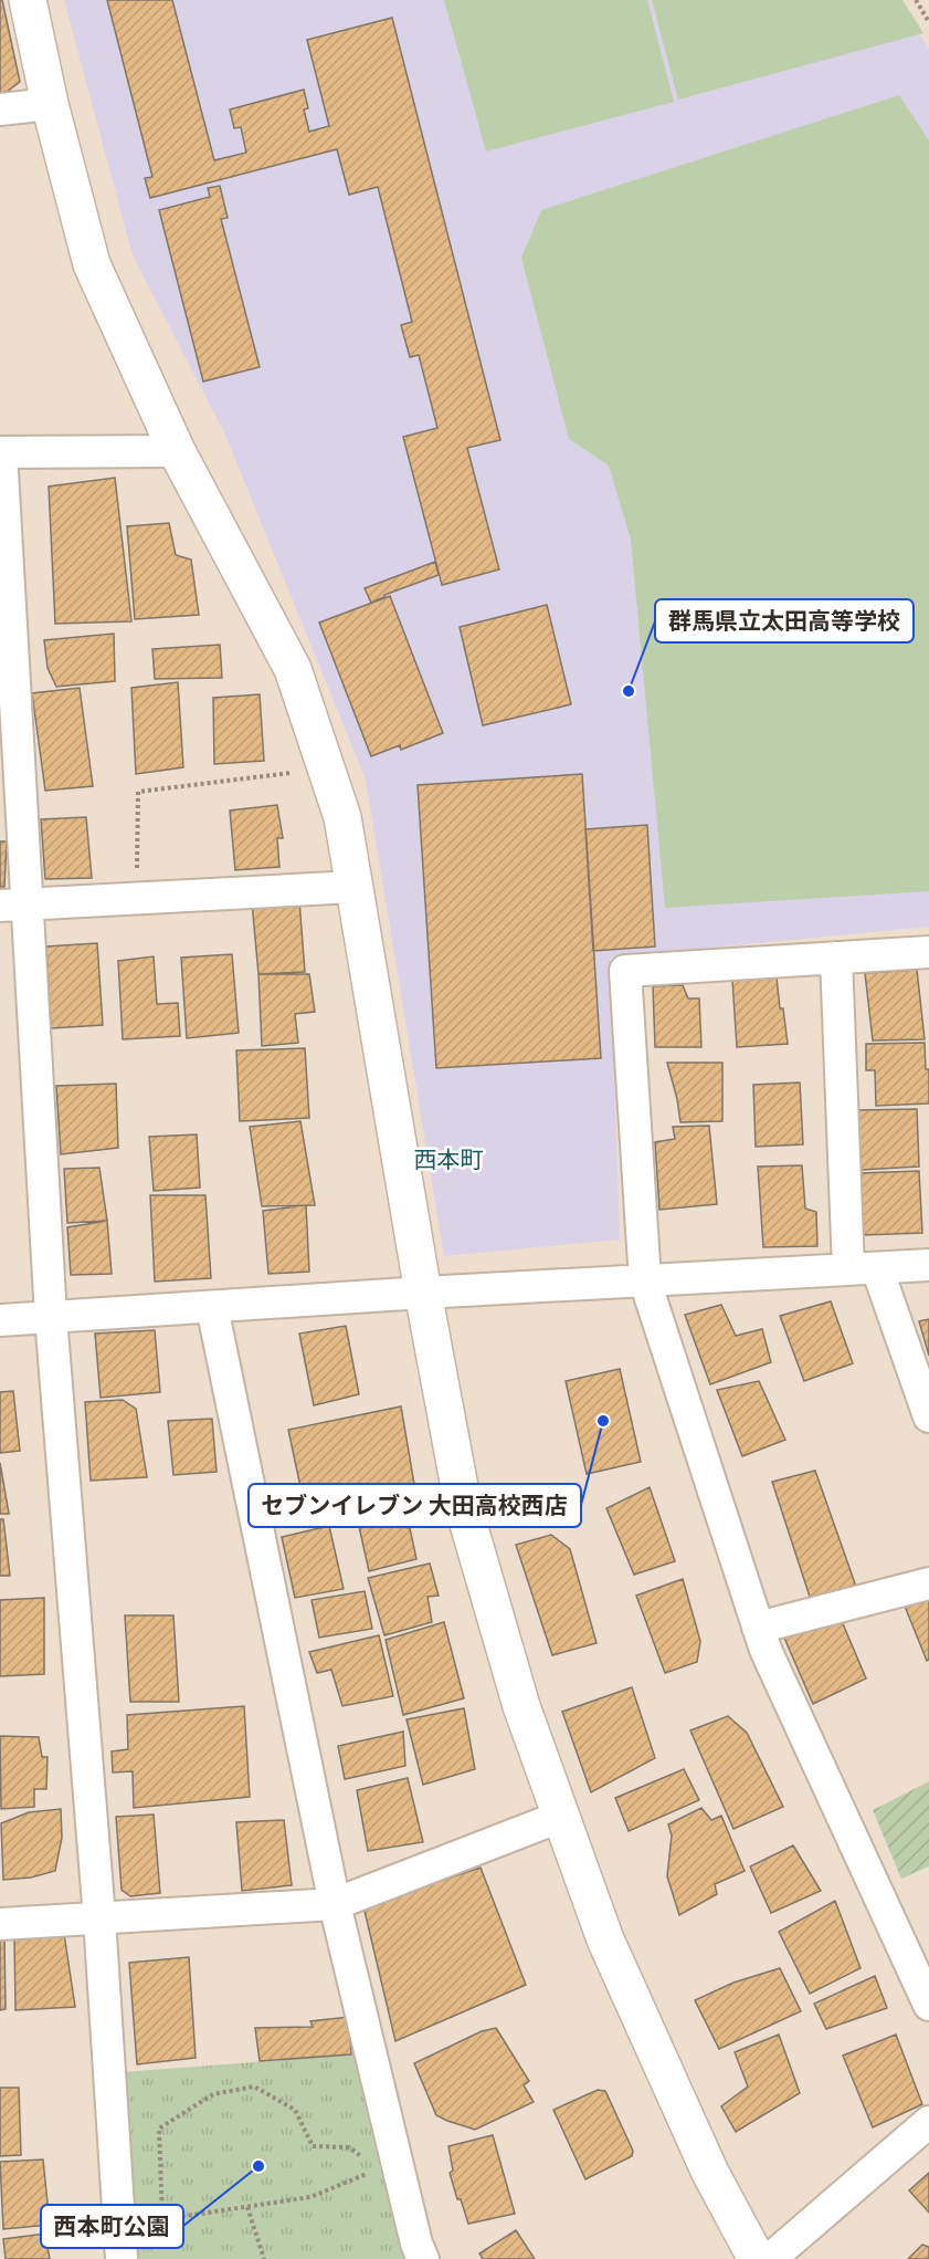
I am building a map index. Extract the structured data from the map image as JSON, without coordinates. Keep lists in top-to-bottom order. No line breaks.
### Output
{"districts":["西本町"],"places":["群馬県立太田高等学校","セブンイレブン 大田高校西店","西本町公園"]}
